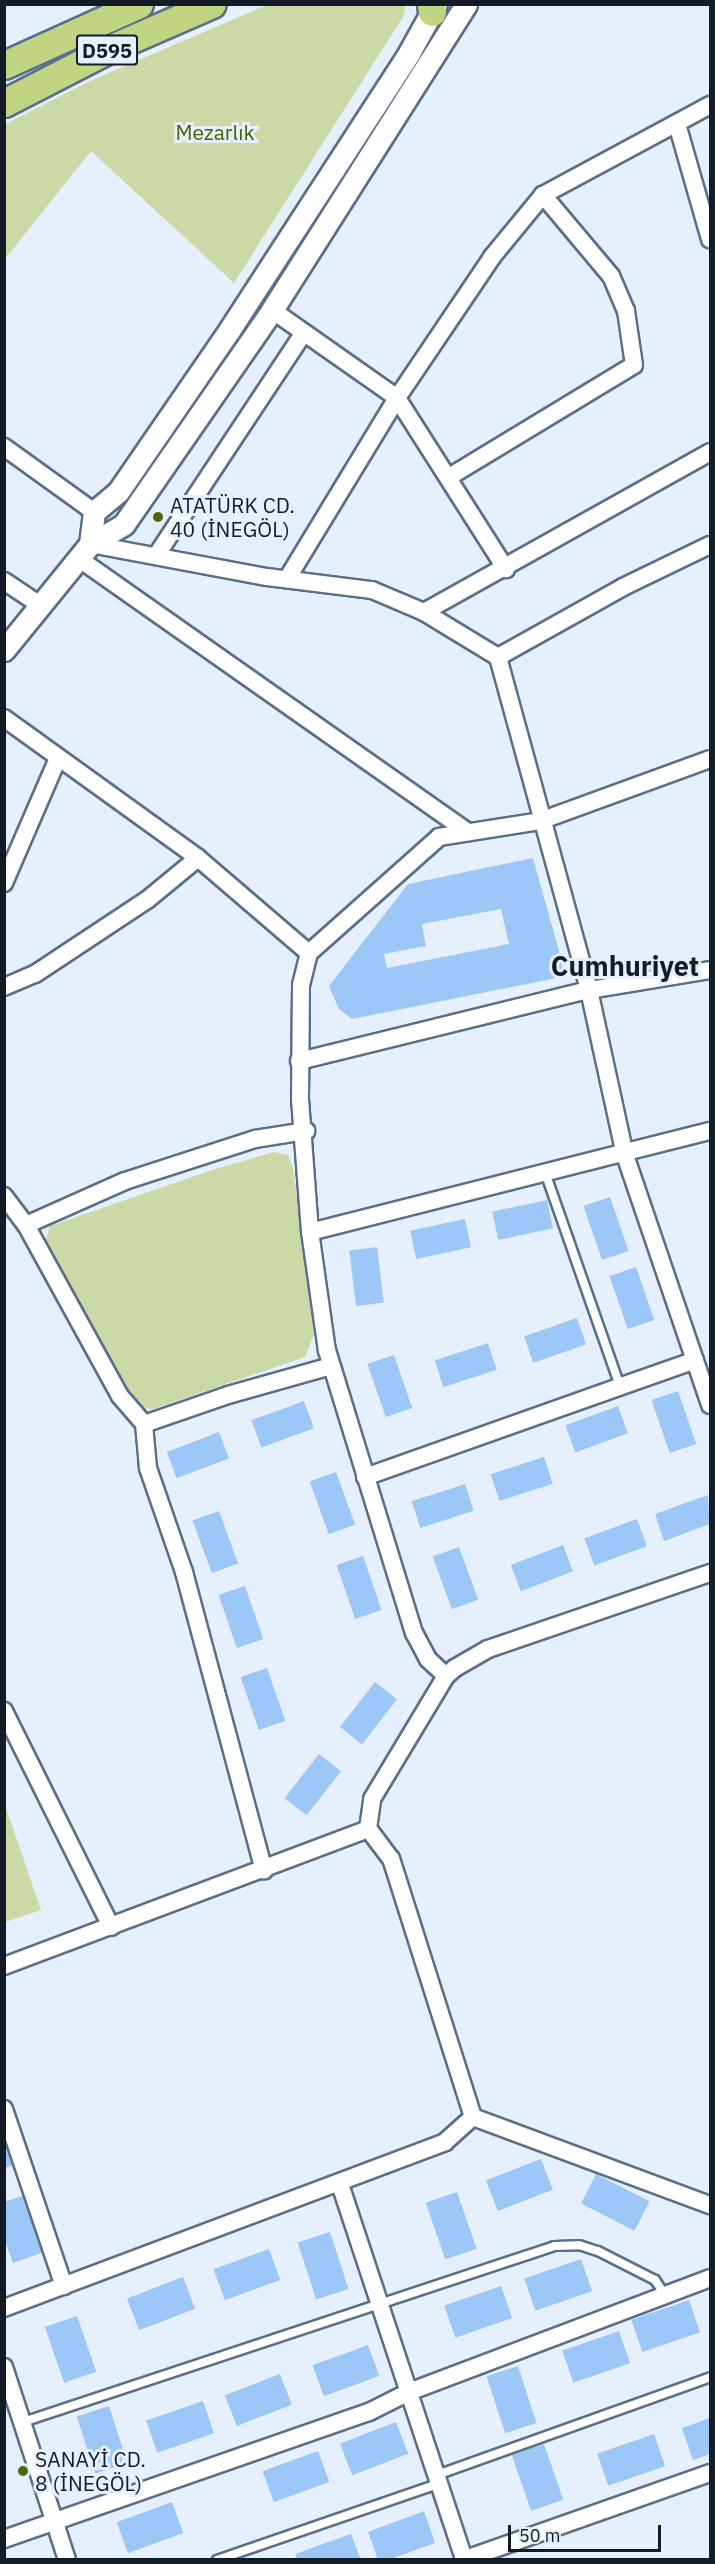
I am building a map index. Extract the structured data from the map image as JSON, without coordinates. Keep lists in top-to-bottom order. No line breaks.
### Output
{"streets":{"highway":["D595"]},"districts":["Cumhuriyet"],"parks":["Mezarlık"],"places":["ATATÜRK CD. 40 (İNEGÖL)","SANAYİ CD. 8 (İNEGÖL)"],"scale_bar":"50 m"}
